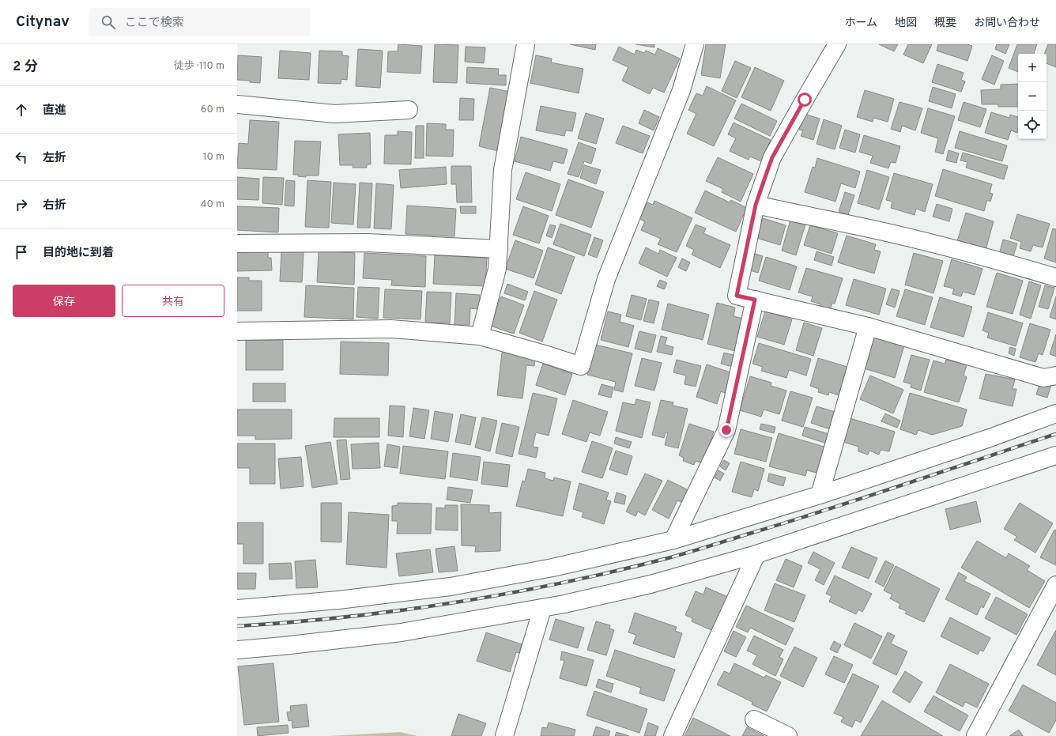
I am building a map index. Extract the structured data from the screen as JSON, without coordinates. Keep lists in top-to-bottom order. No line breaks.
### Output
{"page":{"header":"Citynav","search":"ここで検索","nav":["ホーム","地図","概要","お問い合わせ"],"heading":["2 分","徒歩 · 110 m"],"map_buttons":["+","−"],"list":[["直進","60 m"],["左折","10 m"],["右折","40 m"],"目的地に到着"],"buttons":["保存","共有"]}}
